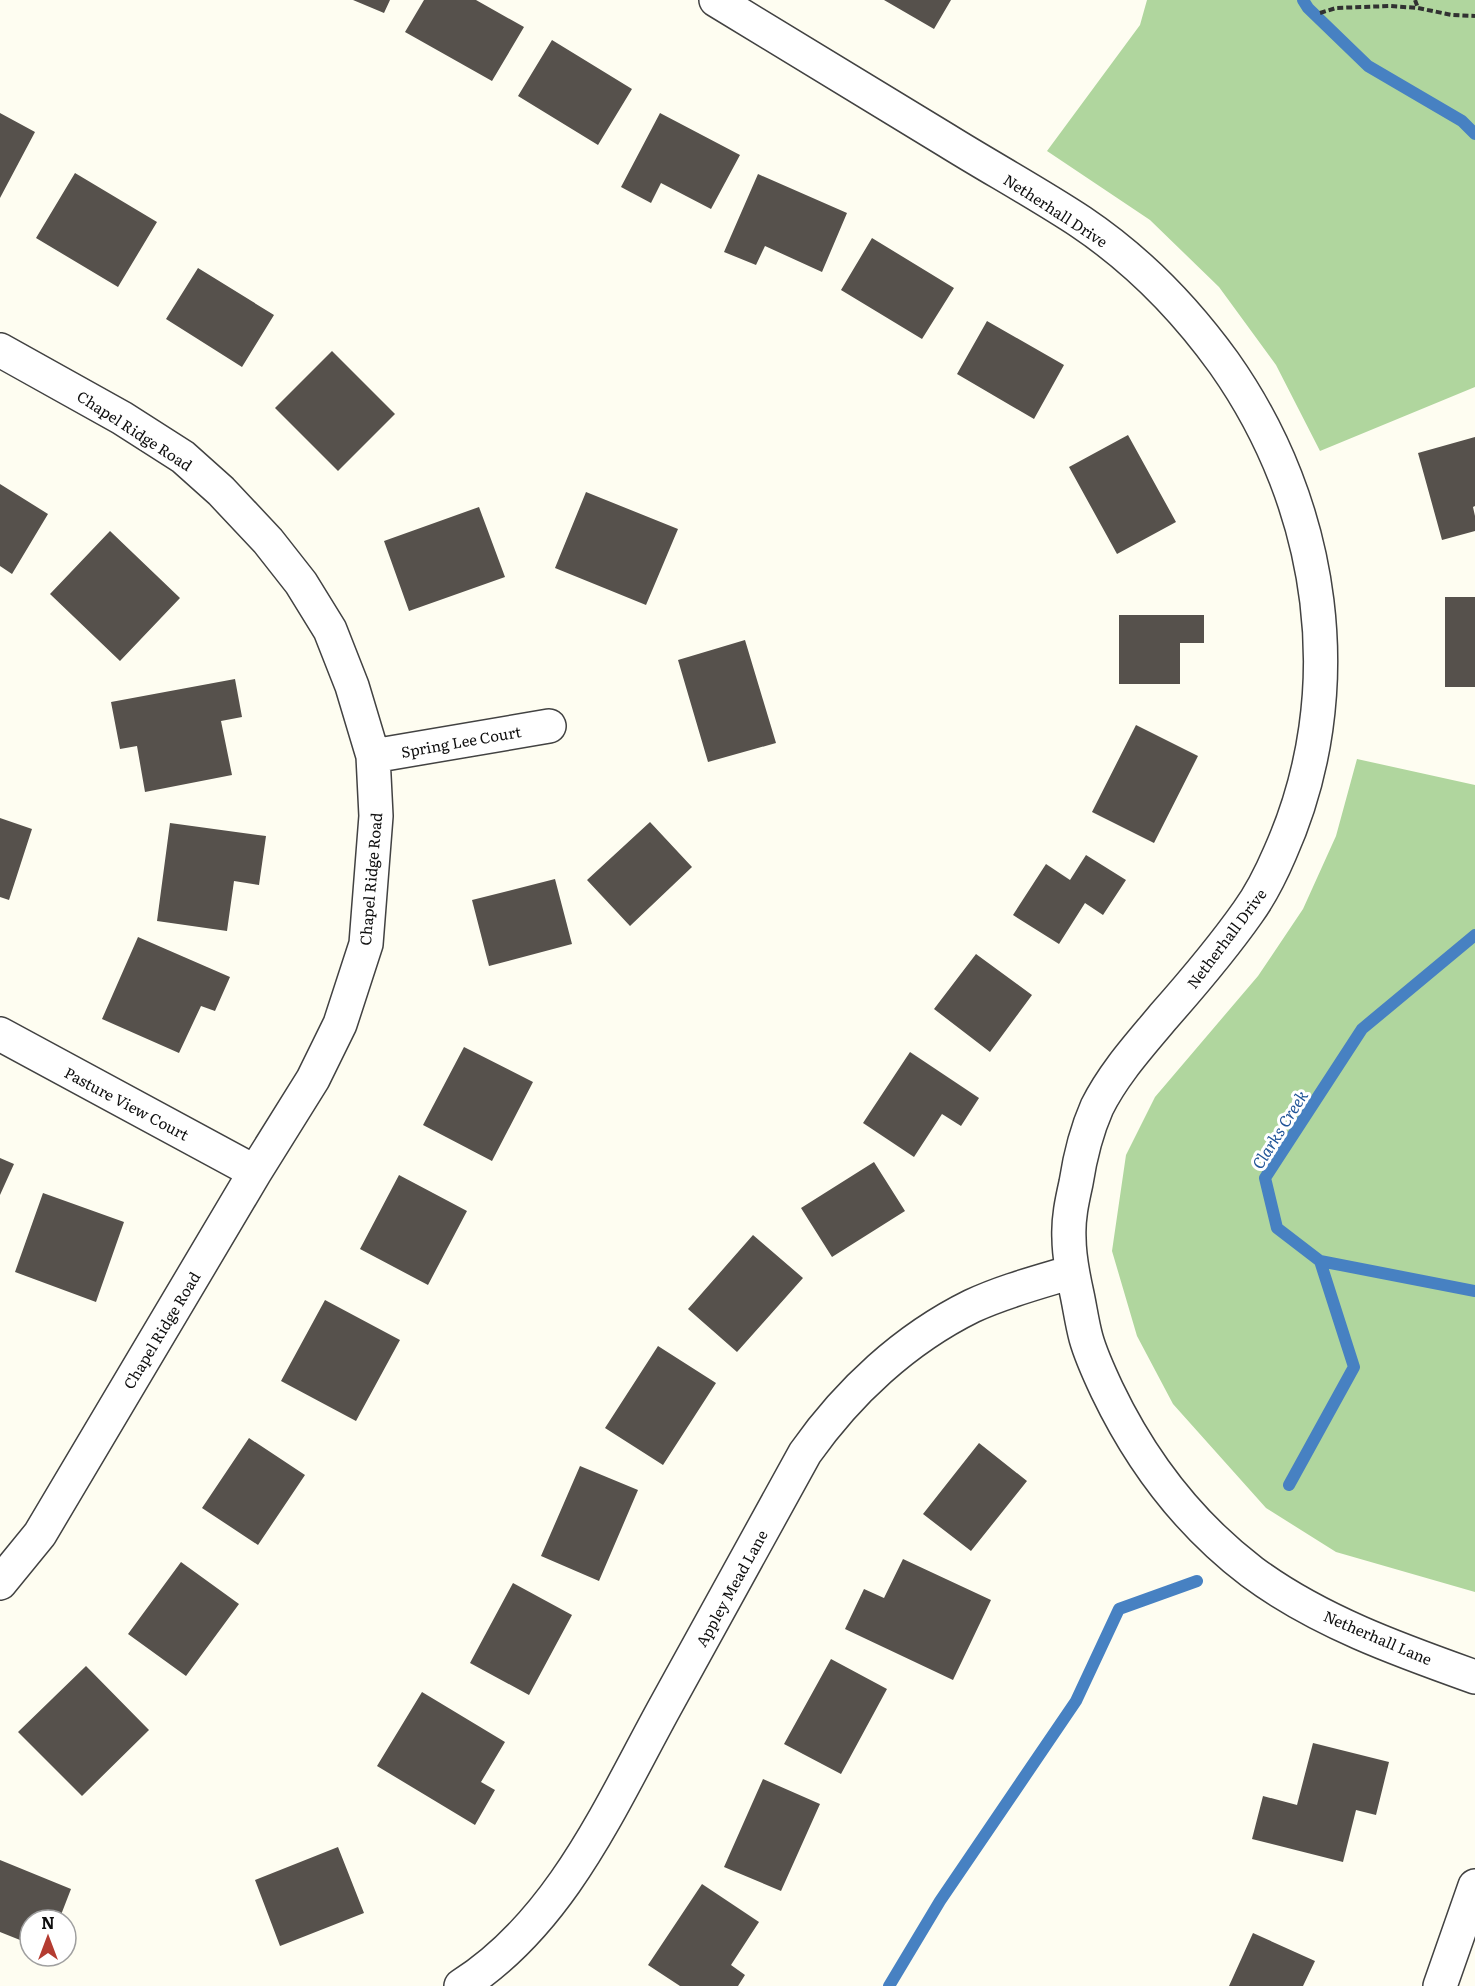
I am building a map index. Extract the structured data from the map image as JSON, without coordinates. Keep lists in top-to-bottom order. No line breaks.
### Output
{"streets":{"street":["Netherhall Drive","Chapel Ridge Road","Spring Lee Court","Pasture View Court","Appley Mead Lane","Netherhall Lane"]},"crossings":[["Netherhall Drive","Appley Mead Lane"],["Netherhall Drive","Netherhall Lane"],["Chapel Ridge Road","Spring Lee Court"],["Chapel Ridge Road","Pasture View Court"],["Appley Mead Lane","Netherhall Lane"]],"water":["Clarks Creek"],"north":"top"}
